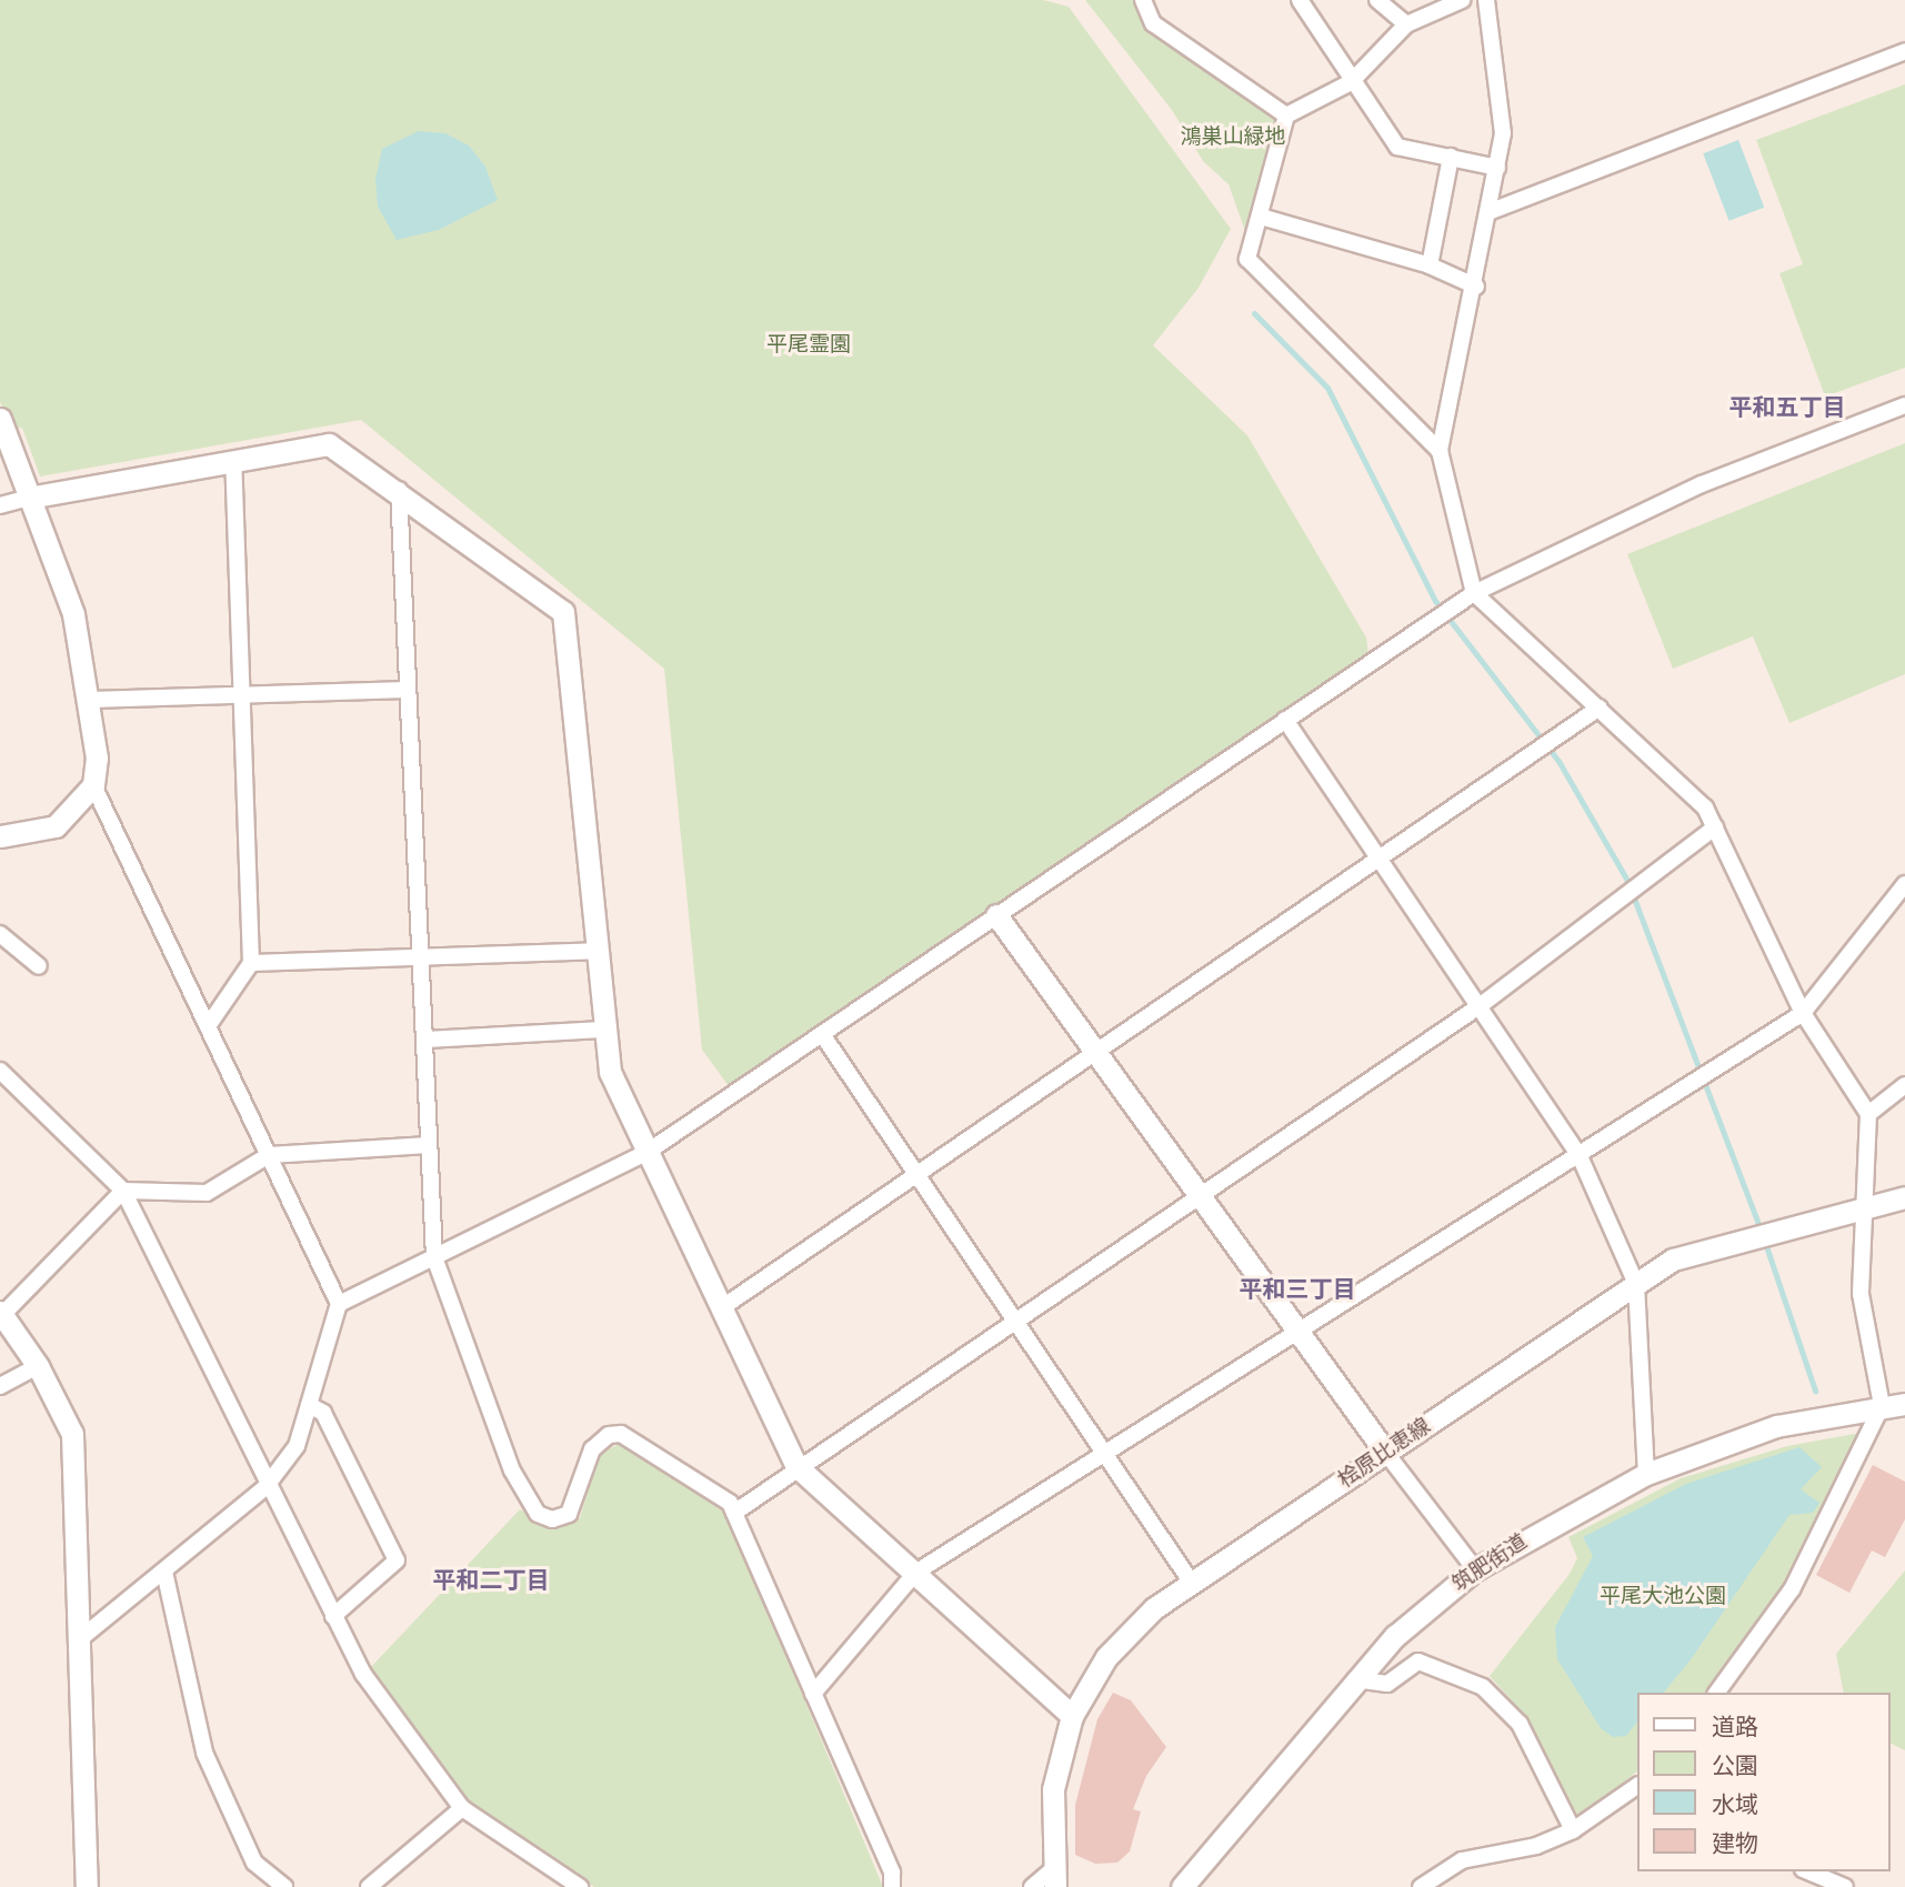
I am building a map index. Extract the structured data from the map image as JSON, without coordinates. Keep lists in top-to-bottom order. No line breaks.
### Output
{"streets":{"street":["桧原比恵線","筑肥街道"]},"districts":["平和五丁目","平和三丁目","平和二丁目"],"parks":["鴻巣山緑地","平尾霊園","平尾大池公園"],"legend":["道路","公園","水域","建物"]}
